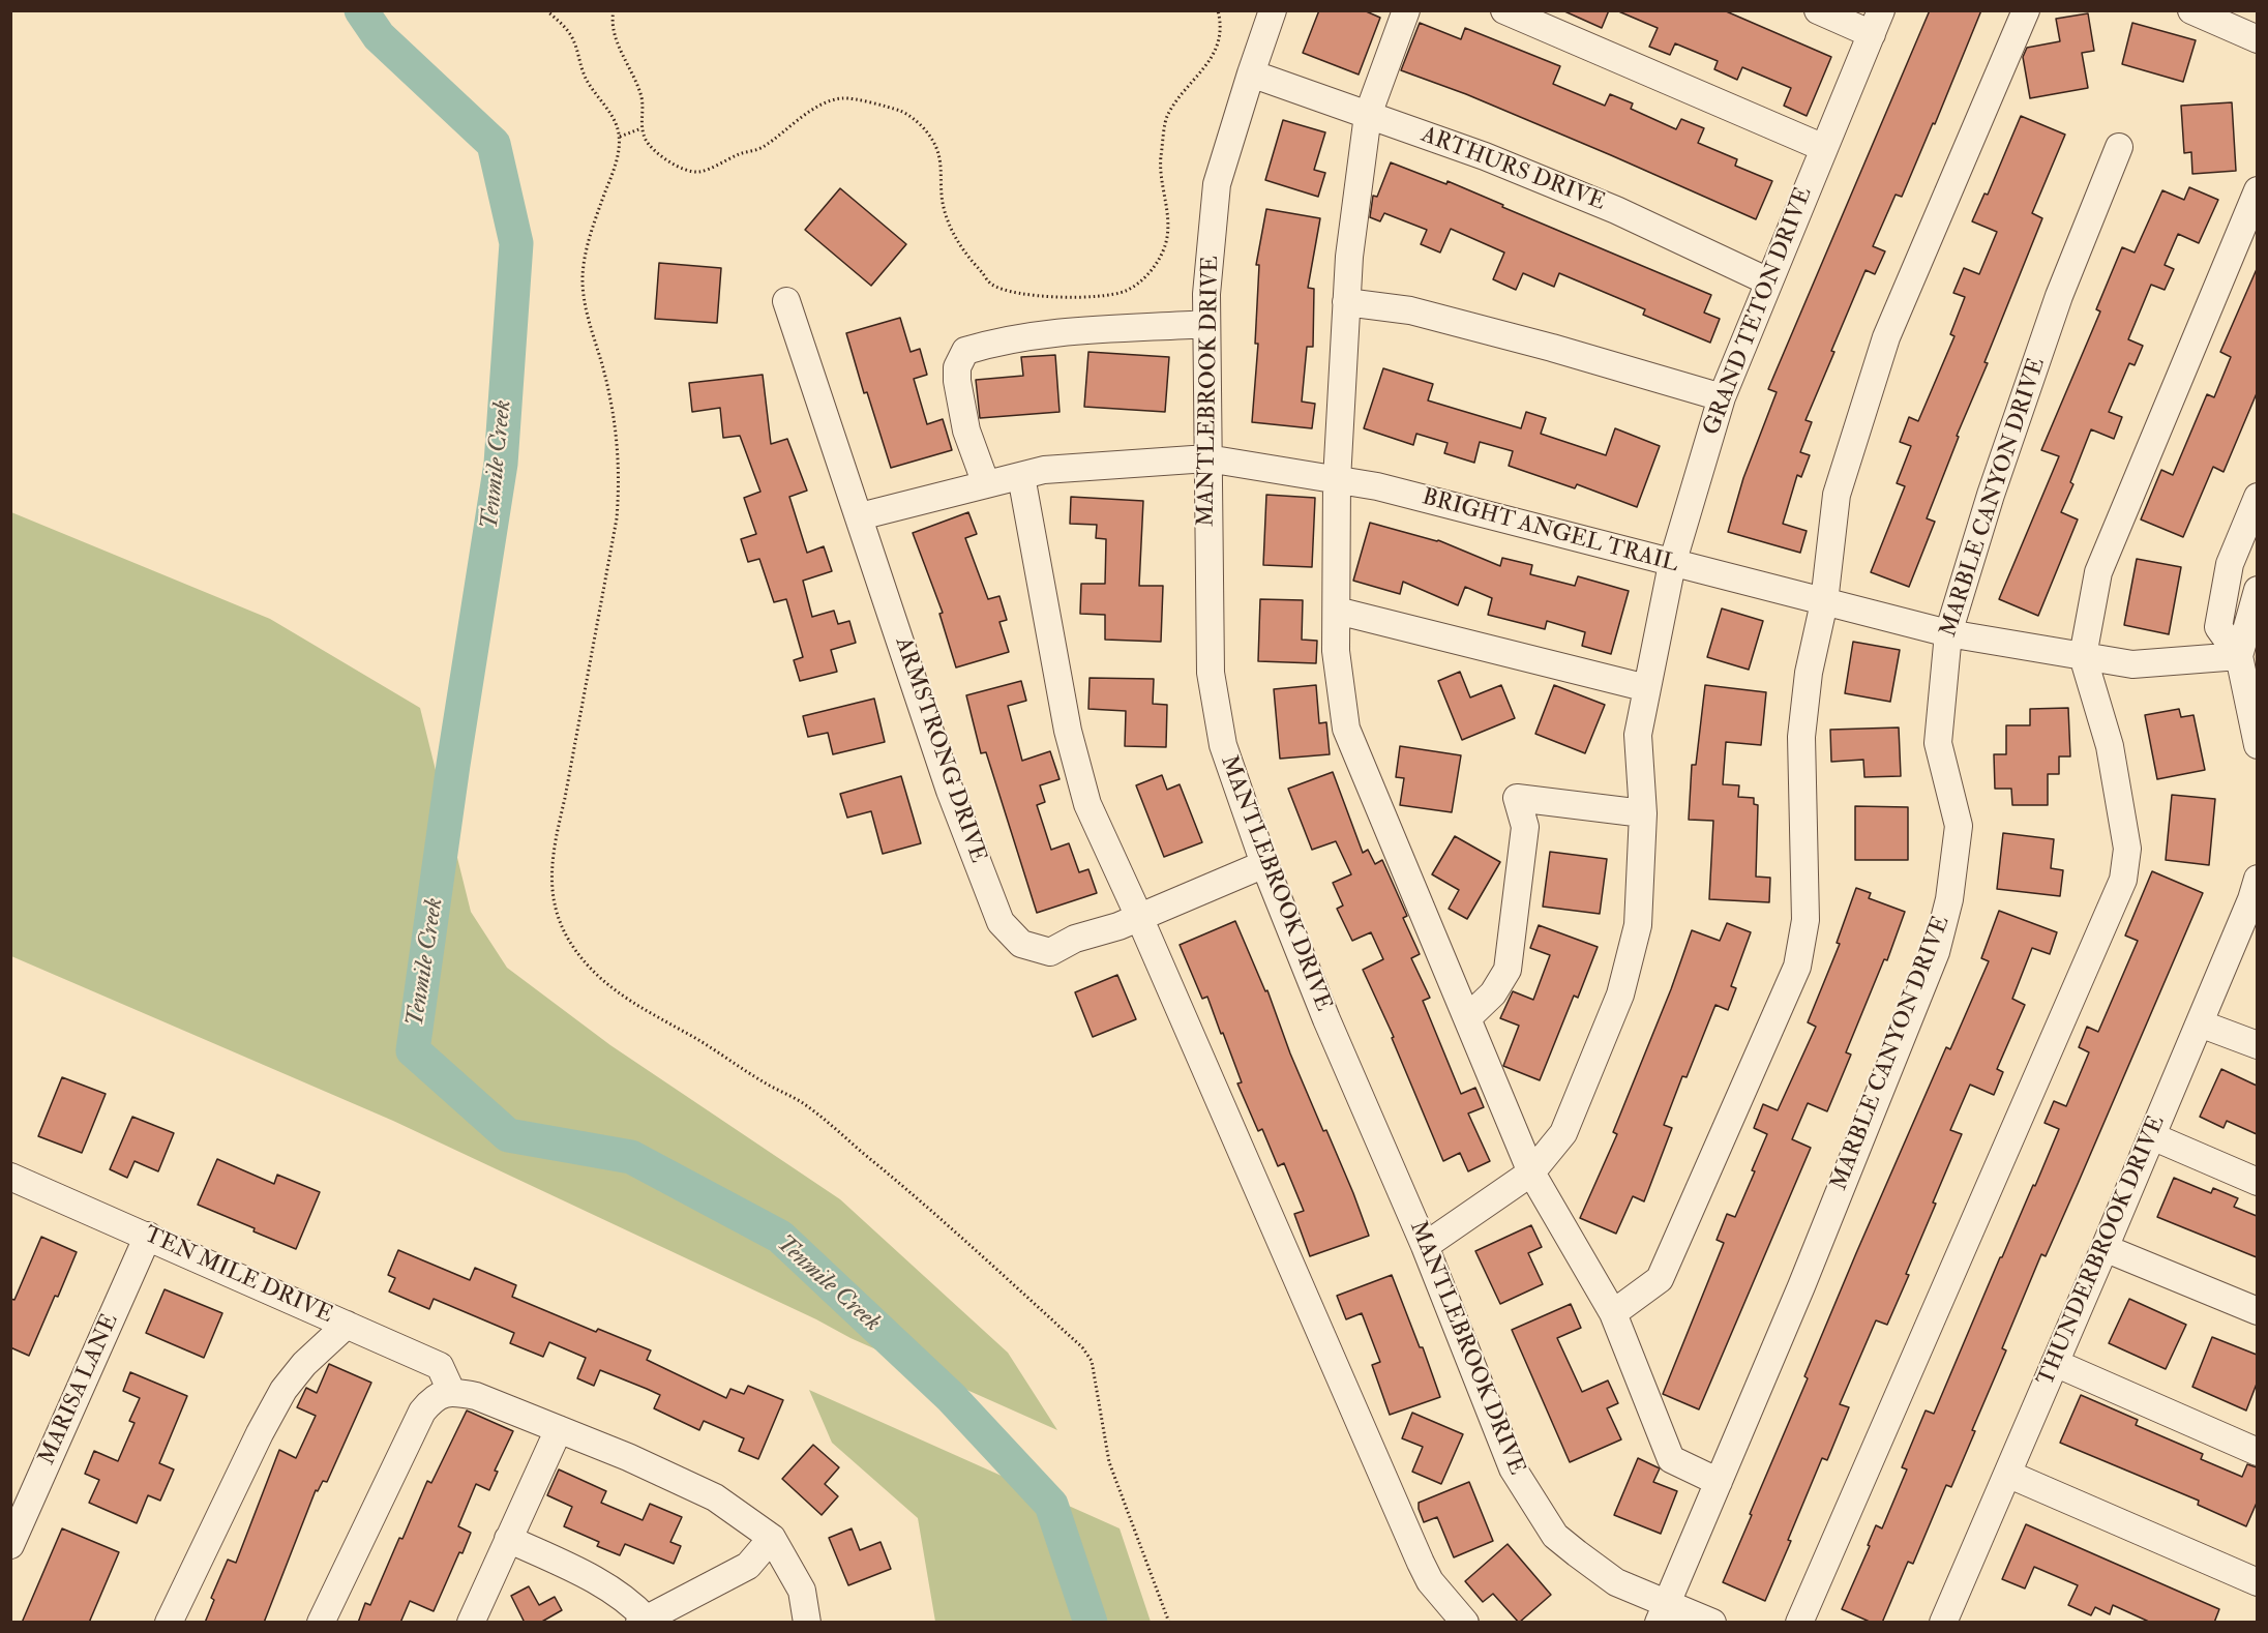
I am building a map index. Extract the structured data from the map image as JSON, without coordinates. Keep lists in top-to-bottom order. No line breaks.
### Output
{"streets":{"street":["ARTHURS DRIVE","GRAND TETON DRIVE","MANTLEBROOK DRIVE","MARBLE CANYON DRIVE","BRIGHT ANGEL TRAIL","ARMSTRONG DRIVE","THUNDERBROOK DRIVE","TEN MILE DRIVE","MARISA LANE"]},"crossings":[["ARTHURS DRIVE","GRAND TETON DRIVE"],["ARTHURS DRIVE","MANTLEBROOK DRIVE"],["GRAND TETON DRIVE","MANTLEBROOK DRIVE"],["GRAND TETON DRIVE","BRIGHT ANGEL TRAIL"],["MANTLEBROOK DRIVE","MARBLE CANYON DRIVE"],["MANTLEBROOK DRIVE","BRIGHT ANGEL TRAIL"],["MANTLEBROOK DRIVE","ARMSTRONG DRIVE"],["MARBLE CANYON DRIVE","BRIGHT ANGEL TRAIL"],["BRIGHT ANGEL TRAIL","ARMSTRONG DRIVE"],["TEN MILE DRIVE","MARISA LANE"]],"water":["Tenmile Creek"]}
